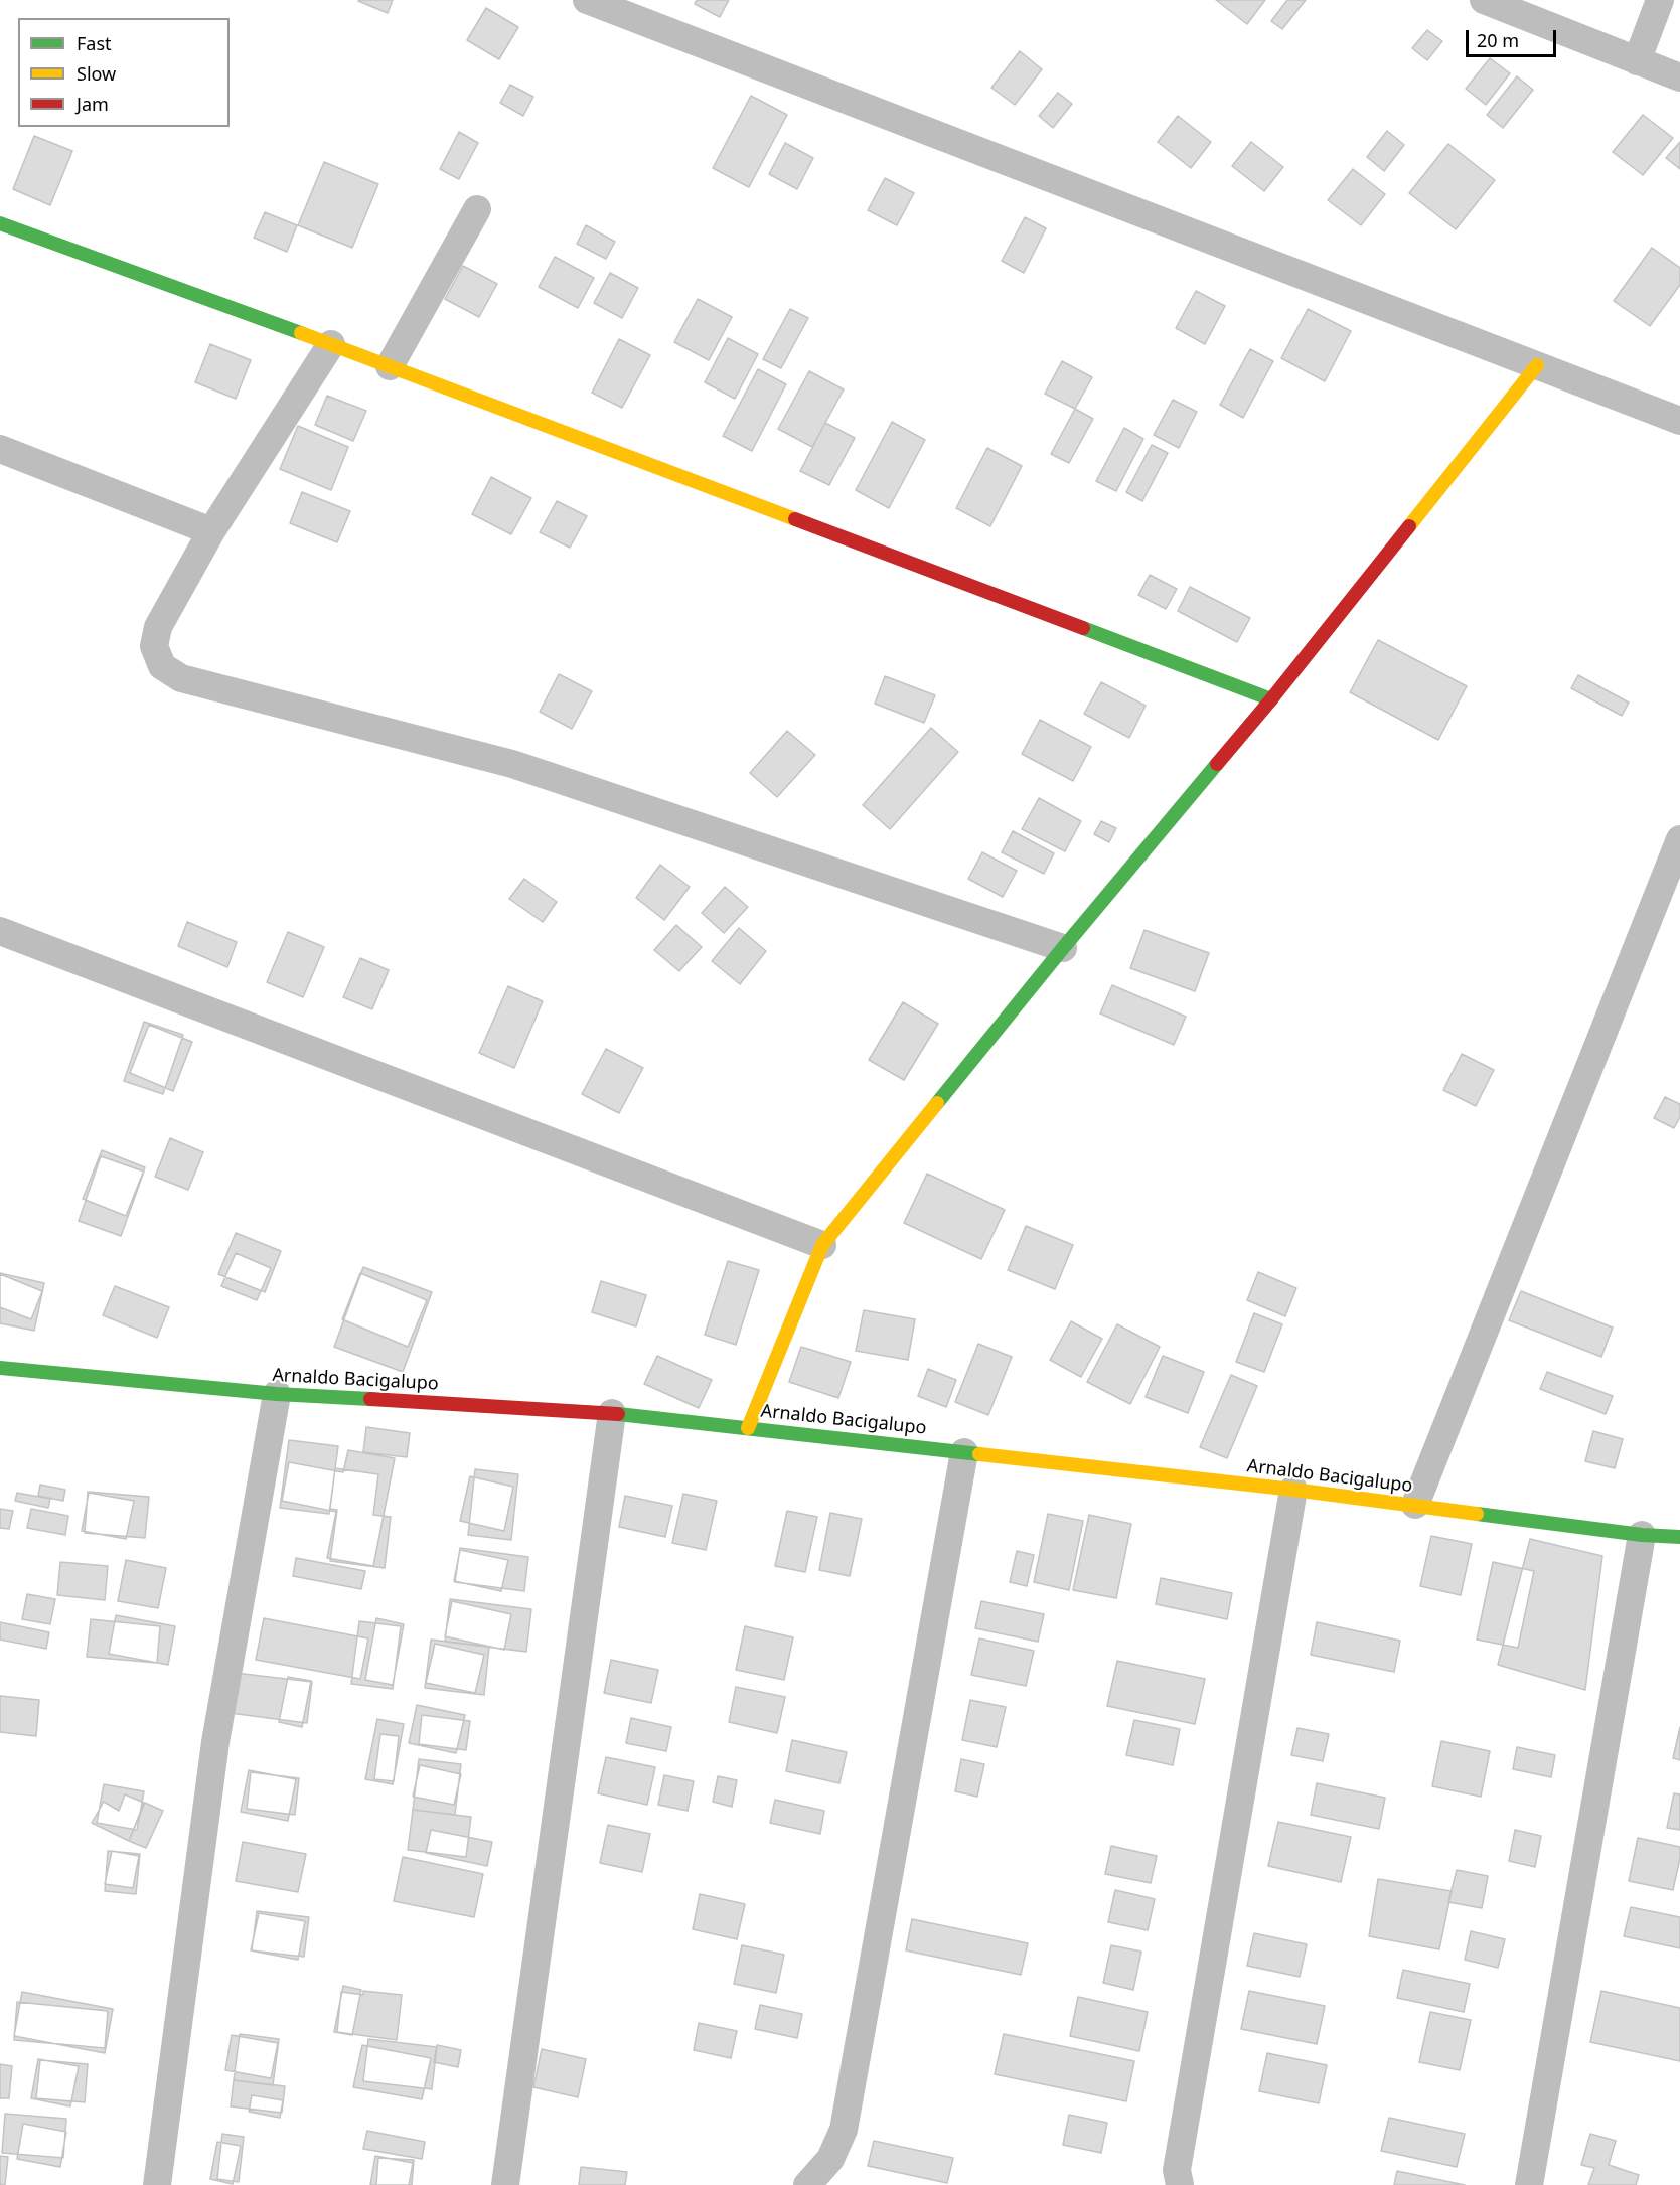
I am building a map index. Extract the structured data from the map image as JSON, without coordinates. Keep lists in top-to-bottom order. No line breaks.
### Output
{"streets":{"street":["Arnaldo Bacigalupo"]},"legend":["Fast","Slow","Jam"],"scale_bar":"20 m"}
